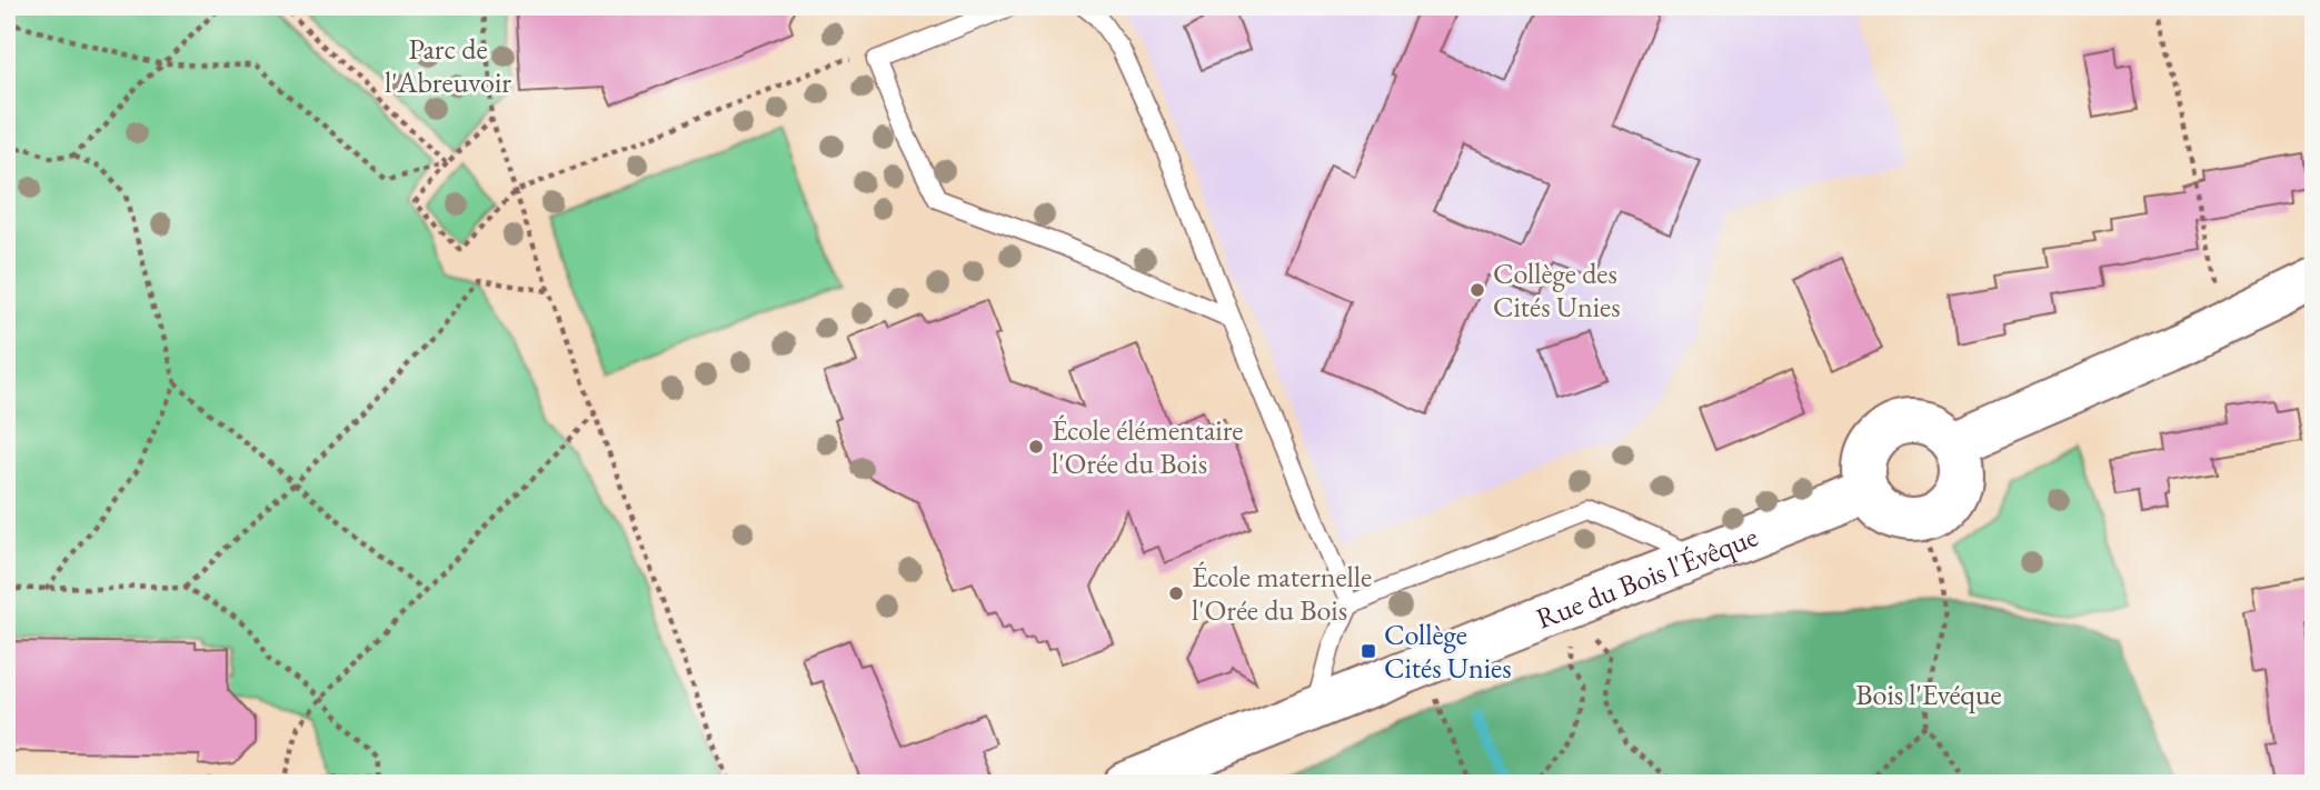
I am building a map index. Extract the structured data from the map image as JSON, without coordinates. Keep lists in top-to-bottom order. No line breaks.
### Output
{"streets":{"street":["Rue du Bois l'Évêque"]},"parks":["Parc de l'Abreuvoir","Bois l'Evéque"],"places":{"other":["Collège des Cités Unies","École élémentaire l'Orée du Bois","École maternelle l'Orée du Bois"],"transit":["Collège Cités Unies"]}}
